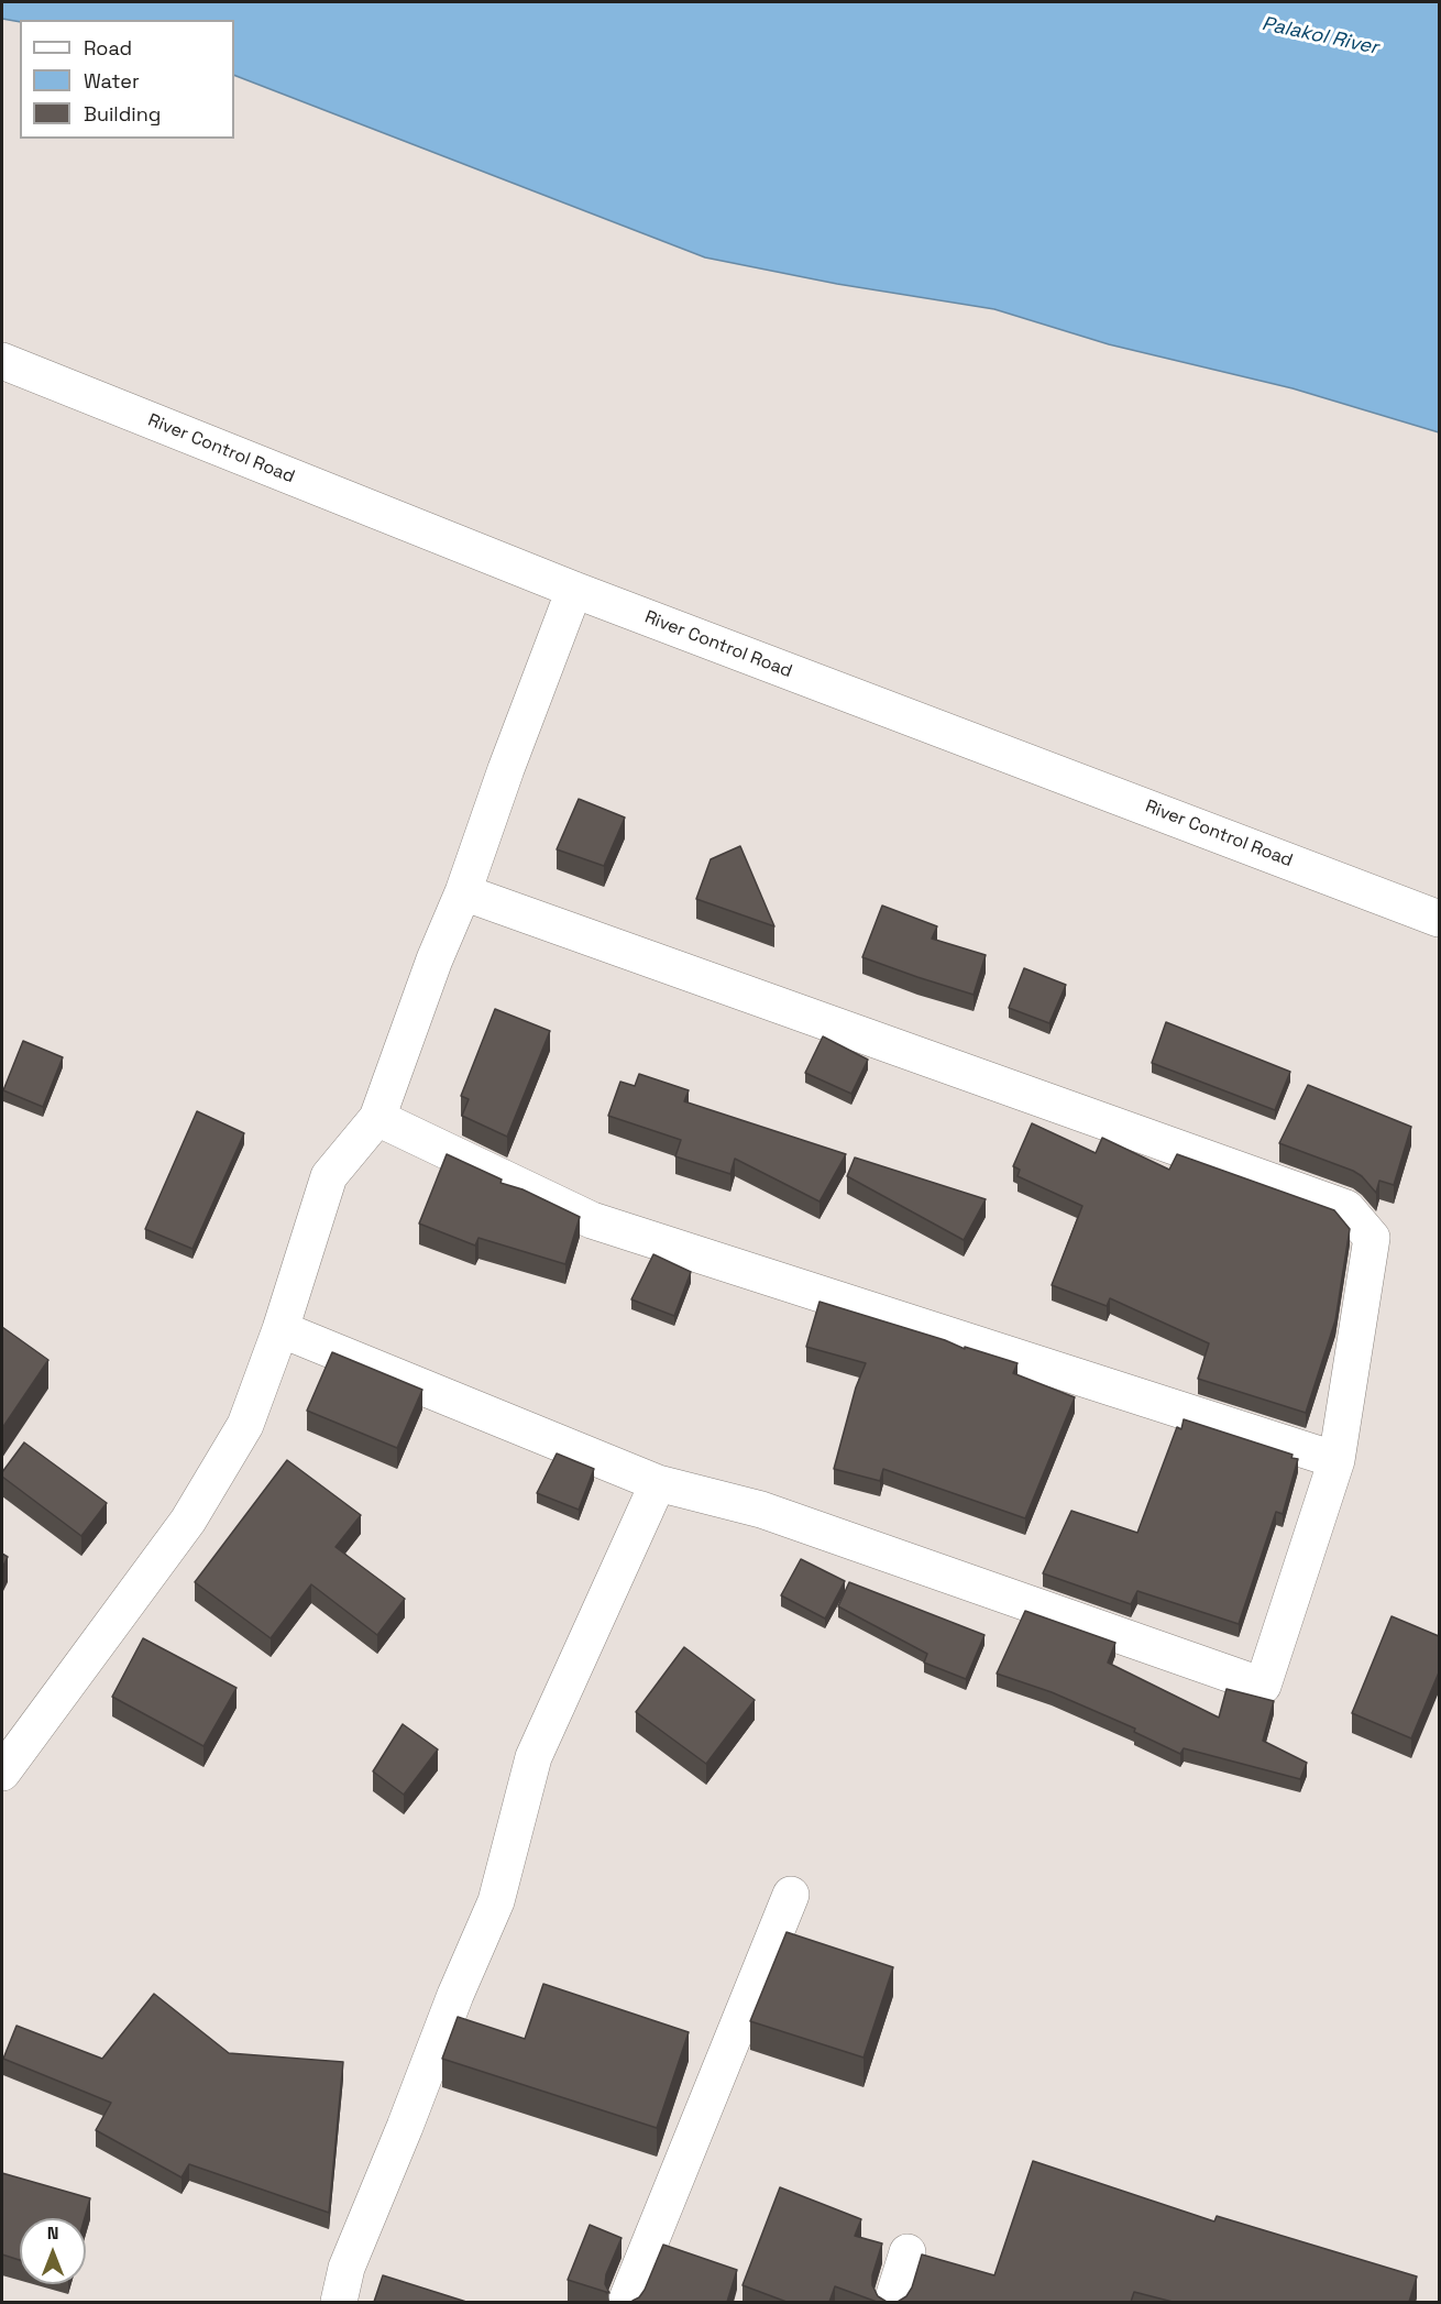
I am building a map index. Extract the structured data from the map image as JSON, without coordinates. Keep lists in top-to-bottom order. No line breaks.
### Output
{"streets":{"street":["River Control Road"]},"water":["Palakol River"],"legend":["Road","Water","Building"],"north":"top"}
